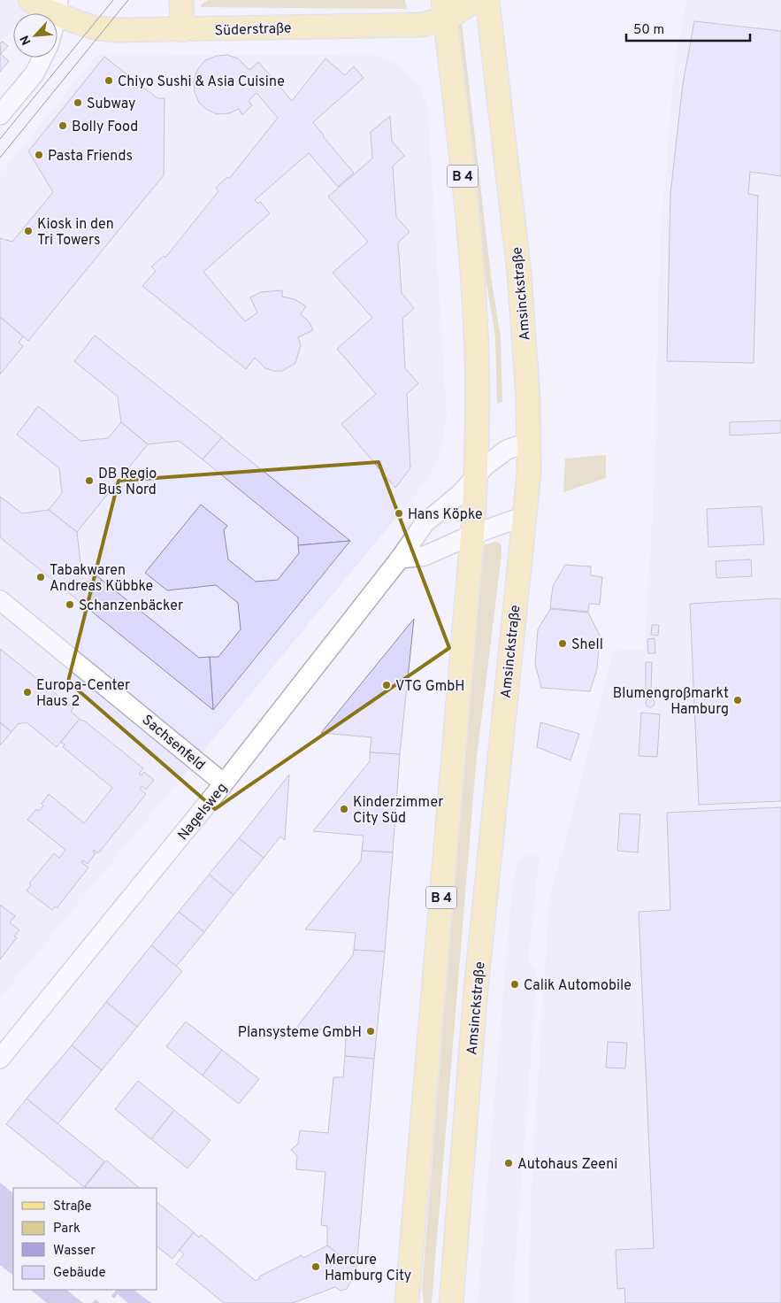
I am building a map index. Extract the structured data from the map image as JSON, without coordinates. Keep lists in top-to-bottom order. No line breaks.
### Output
{"streets":{"main road":["Süderstraße","B 4","Amsinckstraße"],"street":["Sachsenfeld","Nagelsweg"]},"crossings":[["Süderstraße","B 4"],["B 4","Nagelsweg"],["Amsinckstraße","Nagelsweg"],["Sachsenfeld","Nagelsweg"]],"places":["Chiyo Sushi & Asia Cuisine","Subway","Bolly Food","Pasta Friends","Kiosk in den Tri Towers","DB Regio Bus Nord","Hans Köpke","Tabakwaren Andreas Kübbke","Schanzenbäcker","Shell","VTG GmbH","Europa-Center Haus 2","Blumengroßmarkt Hamburg","Kinderzimmer City Süd","Calik Automobile","Plansysteme GmbH","Autohaus Zeeni","Mercure Hamburg City"],"legend":["Straße","Park","Wasser","Gebäude"],"scale_bar":"50 m","north":"bottom left"}
